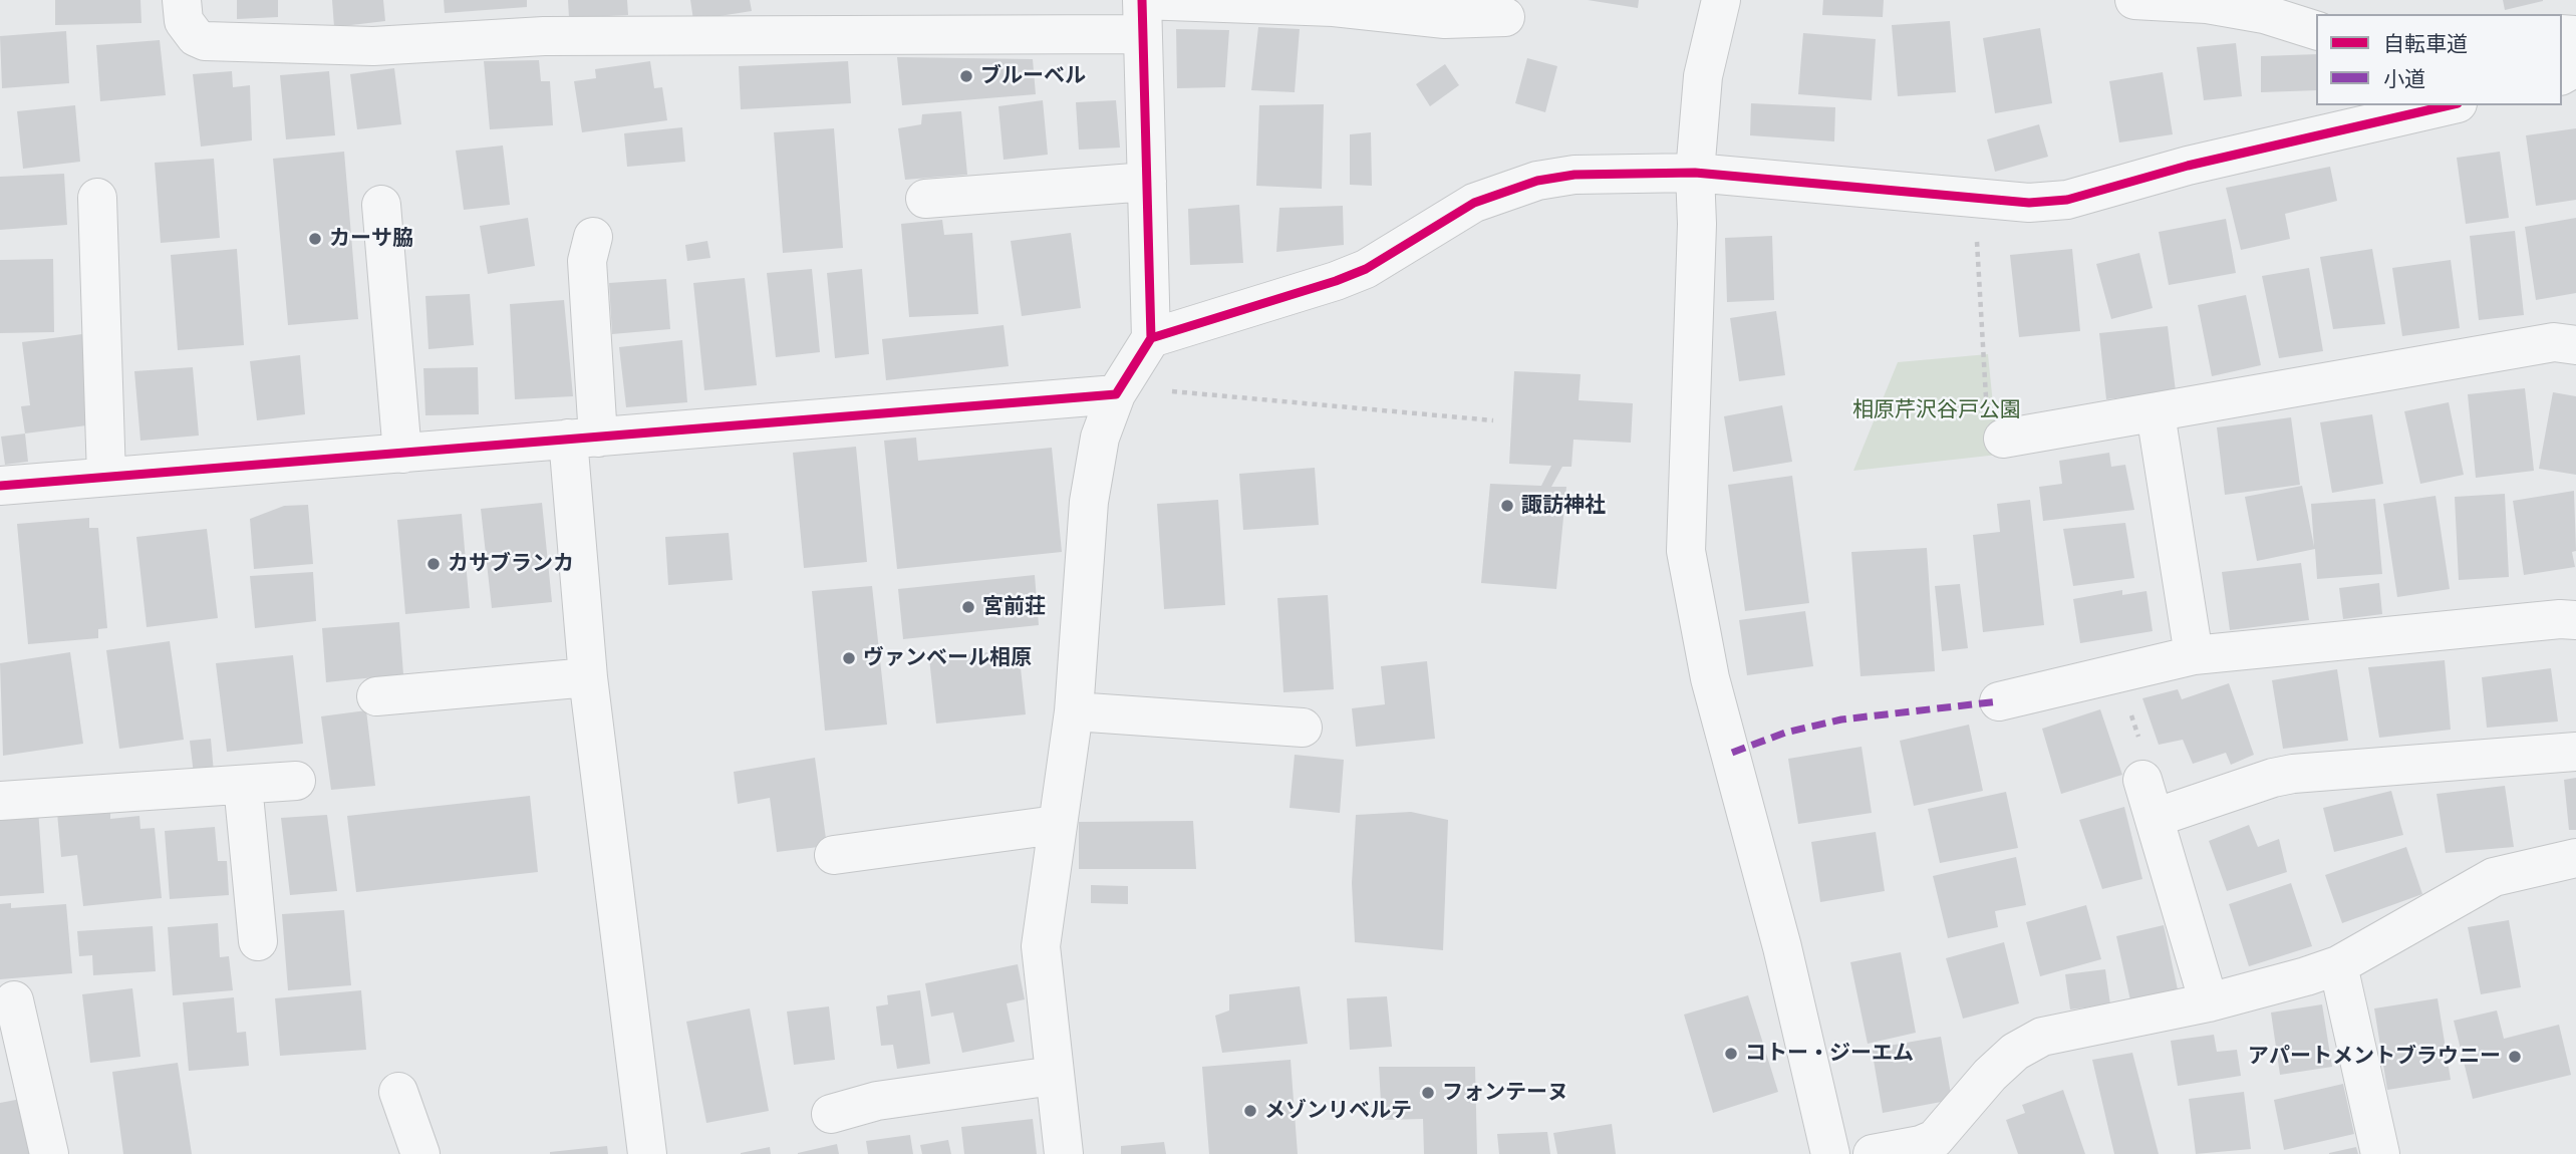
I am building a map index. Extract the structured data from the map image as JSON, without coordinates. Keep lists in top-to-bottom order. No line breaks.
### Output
{"parks":["相原芹沢谷戸公園"],"places":["ブルーベル","カーサ脇","諏訪神社","カサブランカ","宮前荘","ヴァンベール相原","コトー・ジーエム","アパートメントブラウニー","フォンテーヌ","メゾンリベルテ"],"legend":["自転車道","小道"]}
